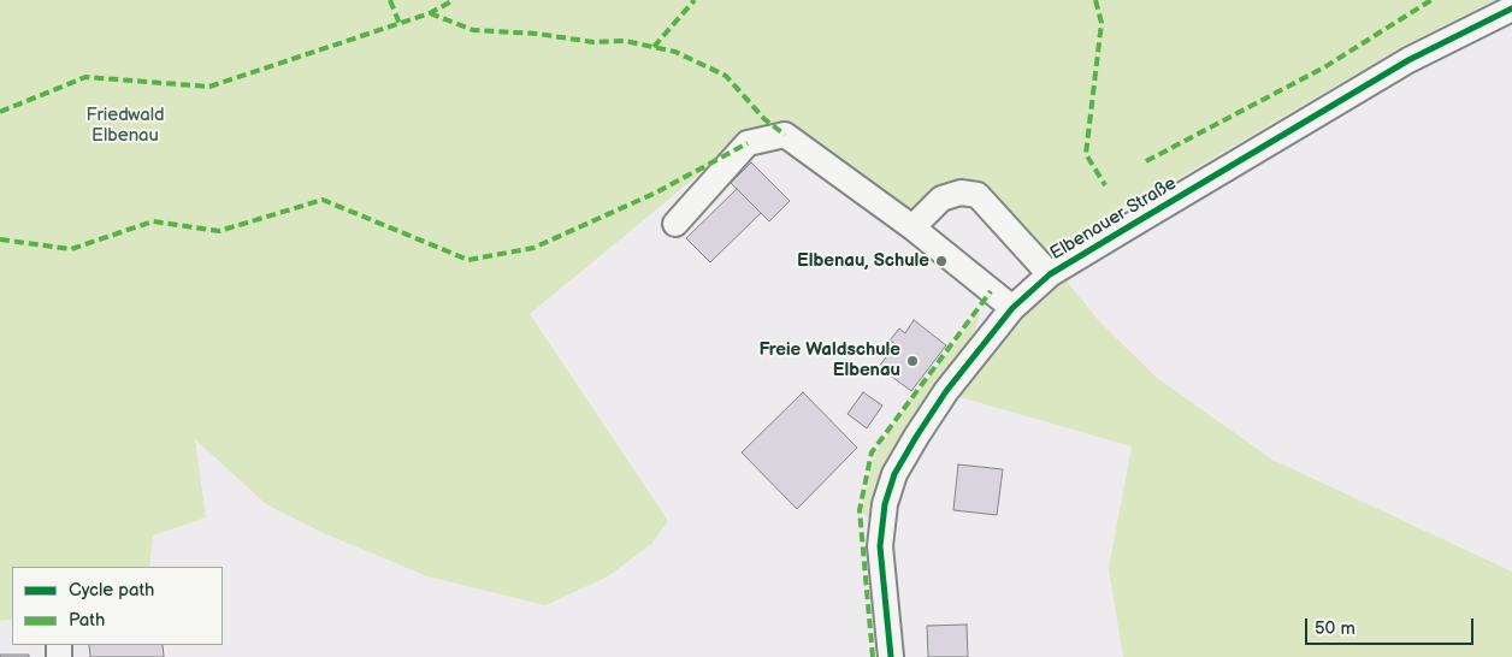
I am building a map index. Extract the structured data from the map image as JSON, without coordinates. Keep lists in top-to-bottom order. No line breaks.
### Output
{"streets":{"street":["Elbenauer Straße"]},"parks":["Friedwald Elbenau"],"places":["Elbenau, Schule","Freie Waldschule Elbenau"],"legend":["Cycle path","Path"],"scale_bar":"50 m"}
